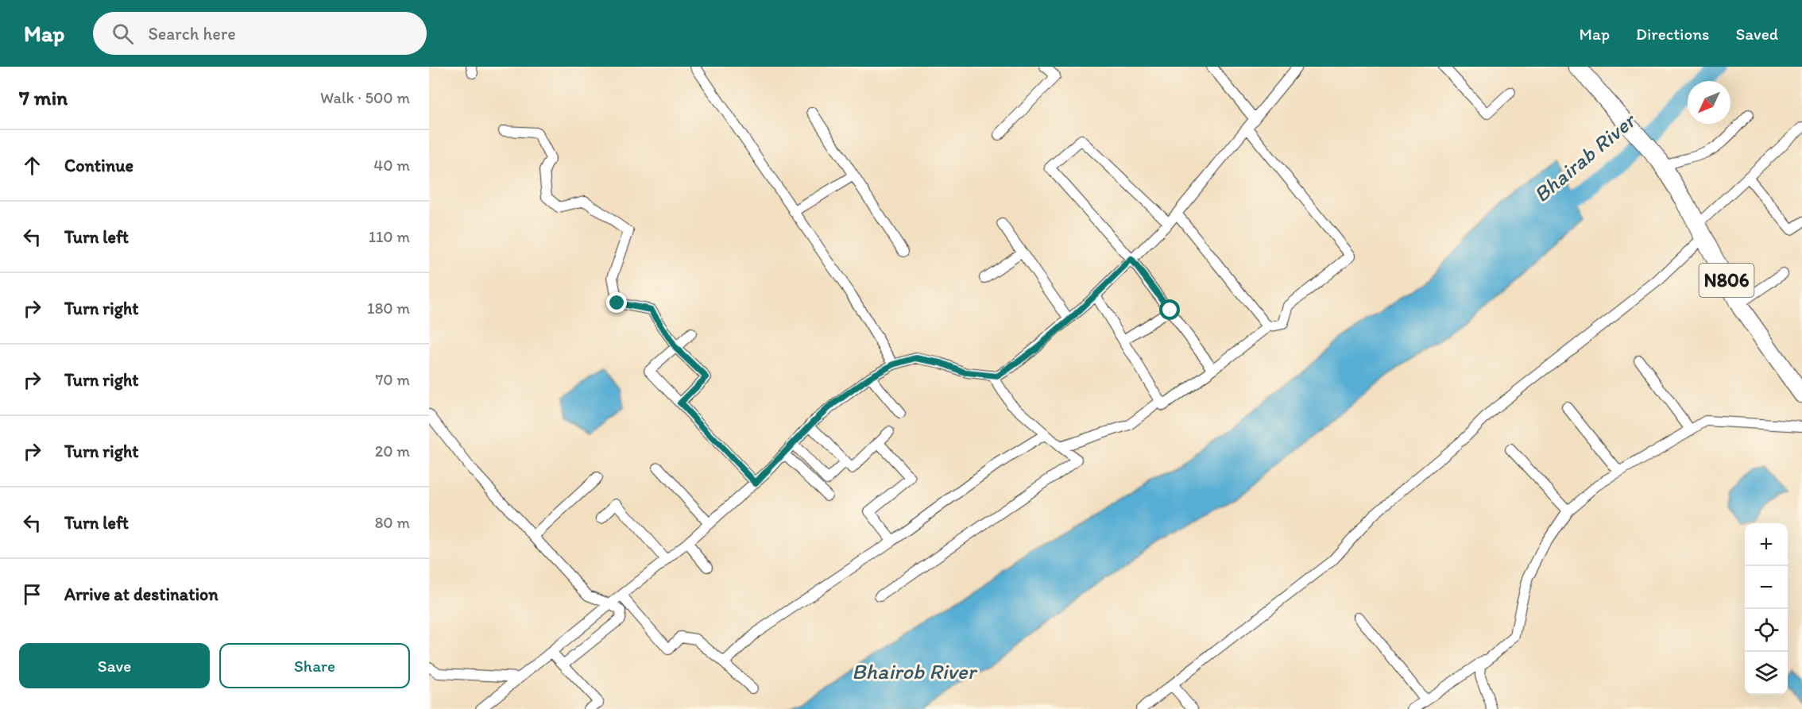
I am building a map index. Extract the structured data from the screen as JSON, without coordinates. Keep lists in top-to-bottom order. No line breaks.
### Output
{"streets":{"highway":["N806"]},"water":["Bhairab River","Bhairob River"],"north":"bottom left","page":{"header":"Map","search":"Search here","nav":["Map","Directions","Saved"],"heading":["7 min","Walk · 500 m"],"list":[["Continue","40 m"],["Turn left","110 m"],["Turn right","180 m"],["Turn right","70 m"],["Turn right","20 m"],["Turn left","80 m"],"Arrive at destination"],"map_buttons":["+","−"],"buttons":["Save","Share"]}}
